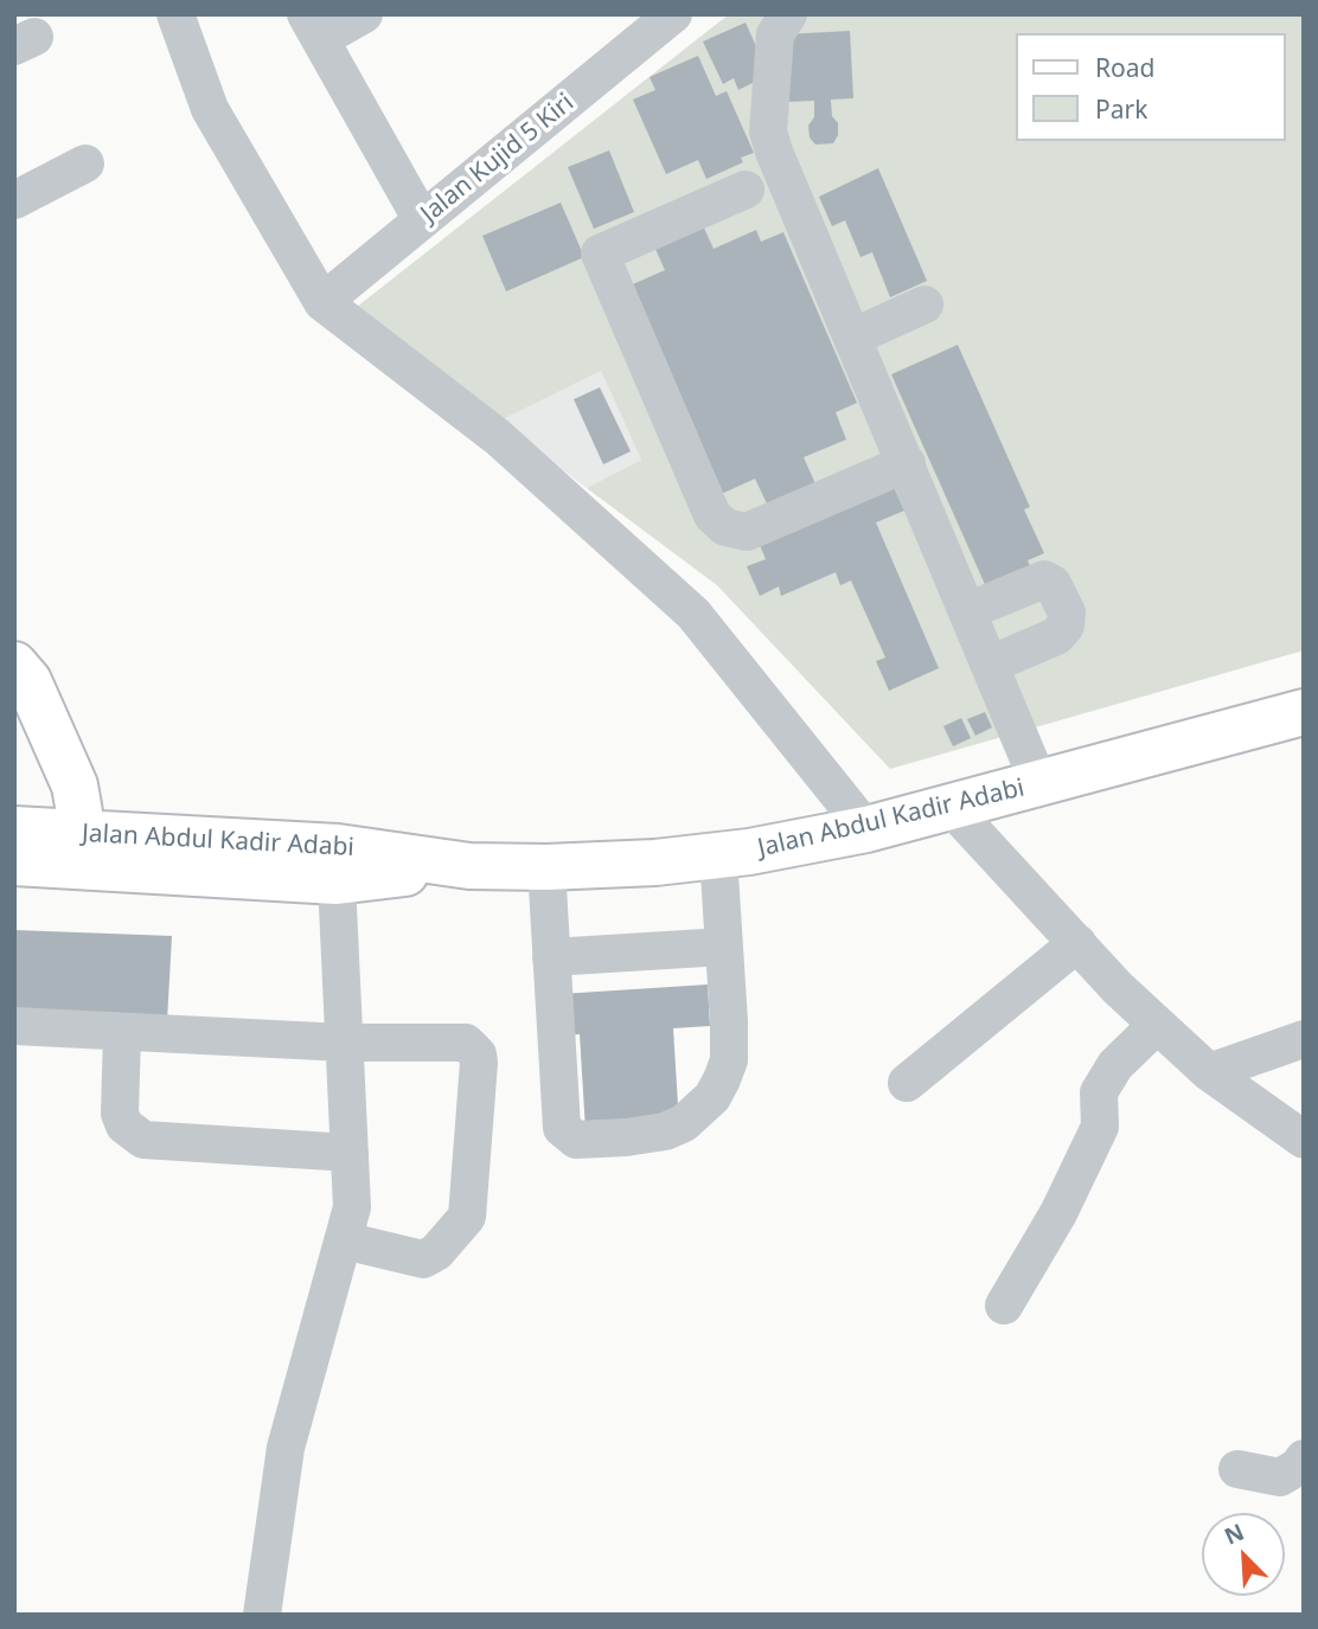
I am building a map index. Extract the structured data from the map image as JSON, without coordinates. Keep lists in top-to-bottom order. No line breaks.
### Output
{"streets":{"main road":["Jalan Abdul Kadir Adabi"],"street":["Jalan Kujid 5 Kiri"]},"legend":["Road","Park"],"north":"top left"}
